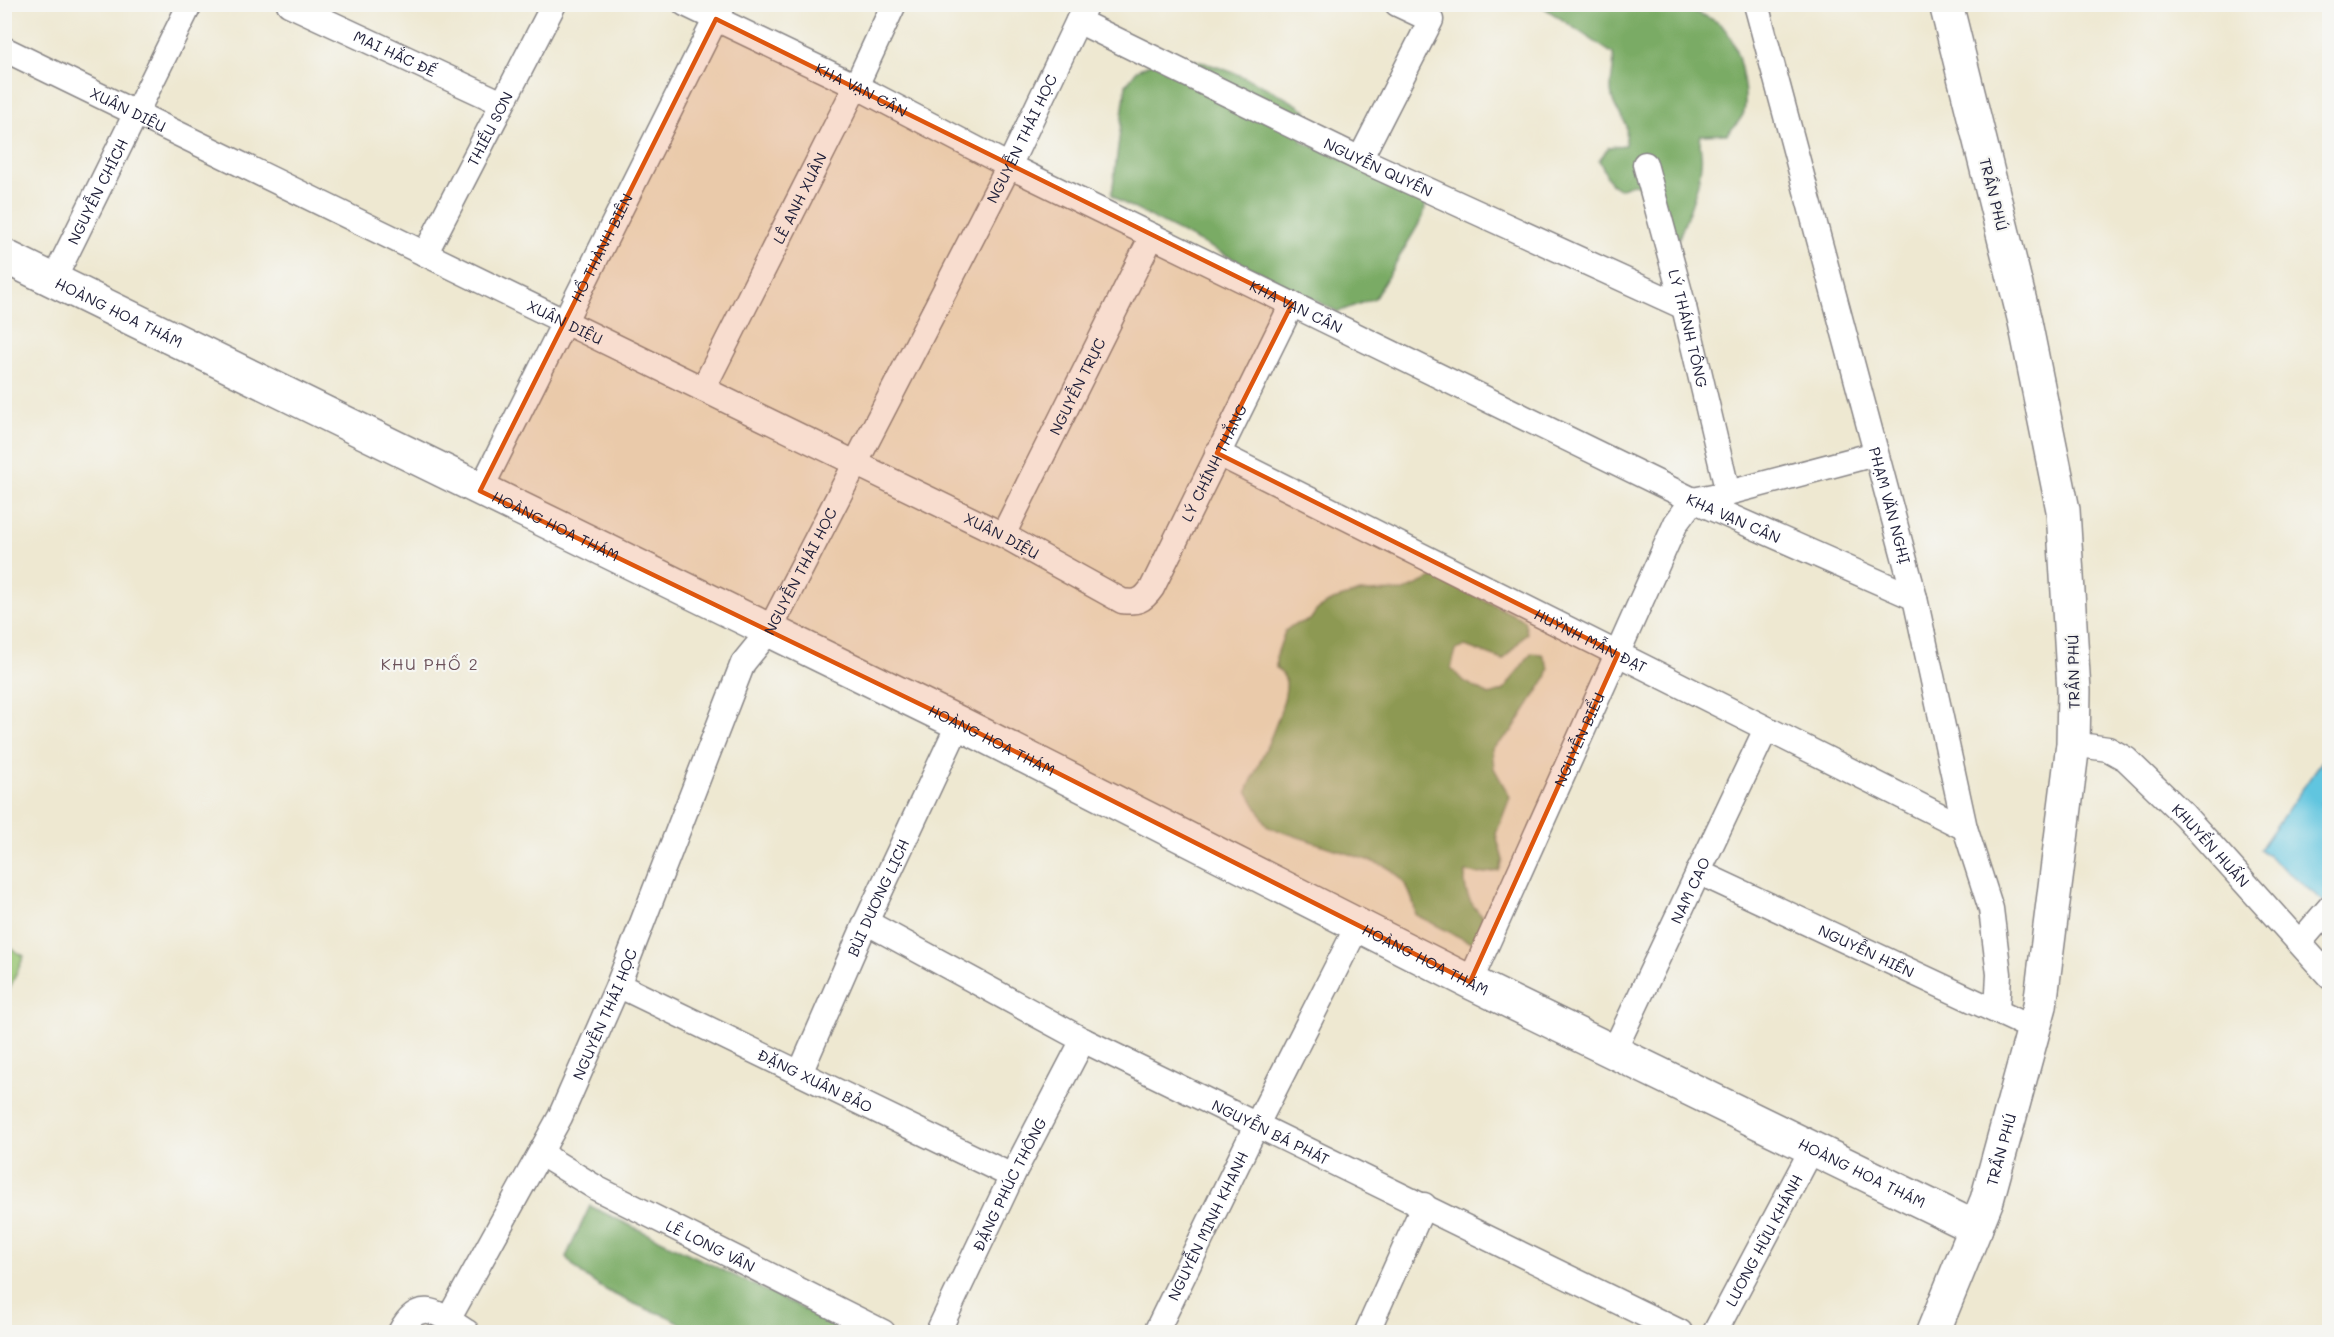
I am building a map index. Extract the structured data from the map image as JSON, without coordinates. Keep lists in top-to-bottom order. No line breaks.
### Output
{"streets":{"street":["MAI HẮC ĐẾ","KHA VẠN CÂN","XUÂN DIỆU","THIẾU SƠN","NGUYỄN THÁI HỌC","NGUYỄN QUYỀN","NGUYỄN CHÍCH","TRẦN PHÚ","LÊ ANH XUÂN","HỒ THÀNH BIÊN","HOÀNG HOA THÁM","LÝ THÁNH TÔNG","NGUYỄN TRỰC","LÝ CHÍNH THẮNG","PHẠM VĂN NGHỊ","HUỲNH MẪN ĐẠT","NGUYỄN BIỂU","KHUYỂN HUẤN","NAM CAO","BÙI DƯƠNG LỊCH","NGUYỄN HIỀN","ĐẶNG XUÂN BẢO","NGUYỄN BÁ PHÁT","ĐẶNG PHÚC THÔNG","NGUYỄN MINH KHANH","LƯƠNG HỮU KHÁNH","LÊ LONG VÂN"]},"crossings":[["MAI HẮC ĐẾ","THIẾU SƠN"],["KHA VẠN CÂN","NGUYỄN THÁI HỌC"],["KHA VẠN CÂN","LÊ ANH XUÂN"],["KHA VẠN CÂN","HỒ THÀNH BIÊN"],["KHA VẠN CÂN","NGUYỄN TRỰC"],["KHA VẠN CÂN","LÝ CHÍNH THẮNG"],["KHA VẠN CÂN","PHẠM VĂN NGHỊ"],["KHA VẠN CÂN","NGUYỄN BIỂU"],["XUÂN DIỆU","THIẾU SƠN"],["XUÂN DIỆU","NGUYỄN THÁI HỌC"],["XUÂN DIỆU","NGUYỄN CHÍCH"],["XUÂN DIỆU","LÊ ANH XUÂN"],["XUÂN DIỆU","HỒ THÀNH BIÊN"],["XUÂN DIỆU","NGUYỄN TRỰC"],["XUÂN DIỆU","LÝ CHÍNH THẮNG"],["NGUYỄN THÁI HỌC","NGUYỄN QUYỀN"],["NGUYỄN THÁI HỌC","HOÀNG HOA THÁM"],["NGUYỄN THÁI HỌC","ĐẶNG XUÂN BẢO"],["NGUYỄN THÁI HỌC","LÊ LONG VÂN"],["NGUYỄN QUYỀN","LÝ THÁNH TÔNG"],["NGUYỄN CHÍCH","HOÀNG HOA THÁM"],["TRẦN PHÚ","HOÀNG HOA THÁM"],["TRẦN PHÚ","KHUYỂN HUẤN"],["TRẦN PHÚ","NGUYỄN HIỀN"],["HỒ THÀNH BIÊN","HOÀNG HOA THÁM"],["HOÀNG HOA THÁM","NGUYỄN BIỂU"],["HOÀNG HOA THÁM","NAM CAO"],["HOÀNG HOA THÁM","BÙI DƯƠNG LỊCH"],["HOÀNG HOA THÁM","NGUYỄN MINH KHANH"],["HOÀNG HOA THÁM","LƯƠNG HỮU KHÁNH"],["LÝ CHÍNH THẮNG","HUỲNH MẪN ĐẠT"],["PHẠM VĂN NGHỊ","HUỲNH MẪN ĐẠT"],["PHẠM VĂN NGHỊ","NGUYỄN HIỀN"],["HUỲNH MẪN ĐẠT","NGUYỄN BIỂU"],["HUỲNH MẪN ĐẠT","NAM CAO"],["NAM CAO","NGUYỄN HIỀN"],["BÙI DƯƠNG LỊCH","ĐẶNG XUÂN BẢO"],["BÙI DƯƠNG LỊCH","NGUYỄN BÁ PHÁT"],["ĐẶNG XUÂN BẢO","ĐẶNG PHÚC THÔNG"],["NGUYỄN BÁ PHÁT","ĐẶNG PHÚC THÔNG"],["NGUYỄN BÁ PHÁT","NGUYỄN MINH KHANH"]],"districts":["KHU PHỐ 2"]}
